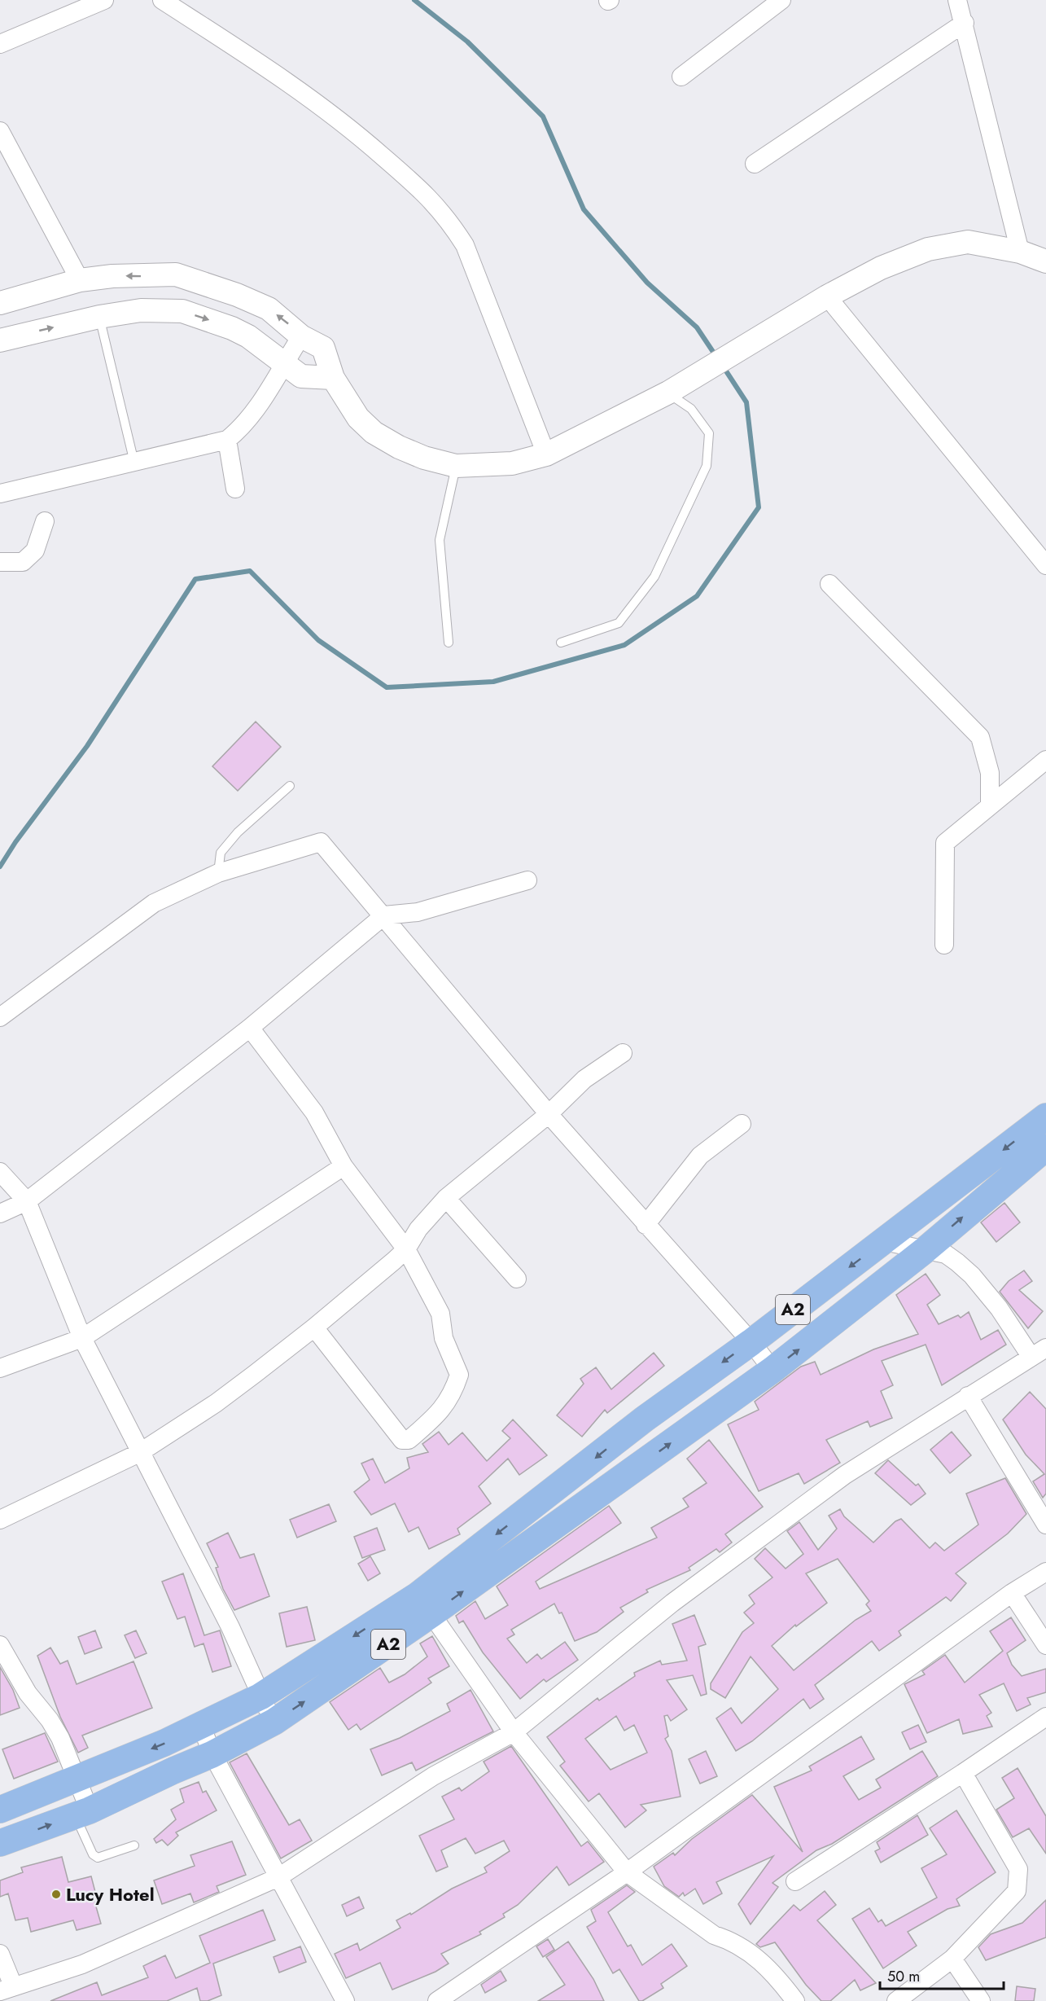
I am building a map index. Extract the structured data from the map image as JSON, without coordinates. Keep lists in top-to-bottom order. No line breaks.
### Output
{"streets":{"highway":["A2"]},"places":["Lucy Hotel"],"scale_bar":"50 m"}
